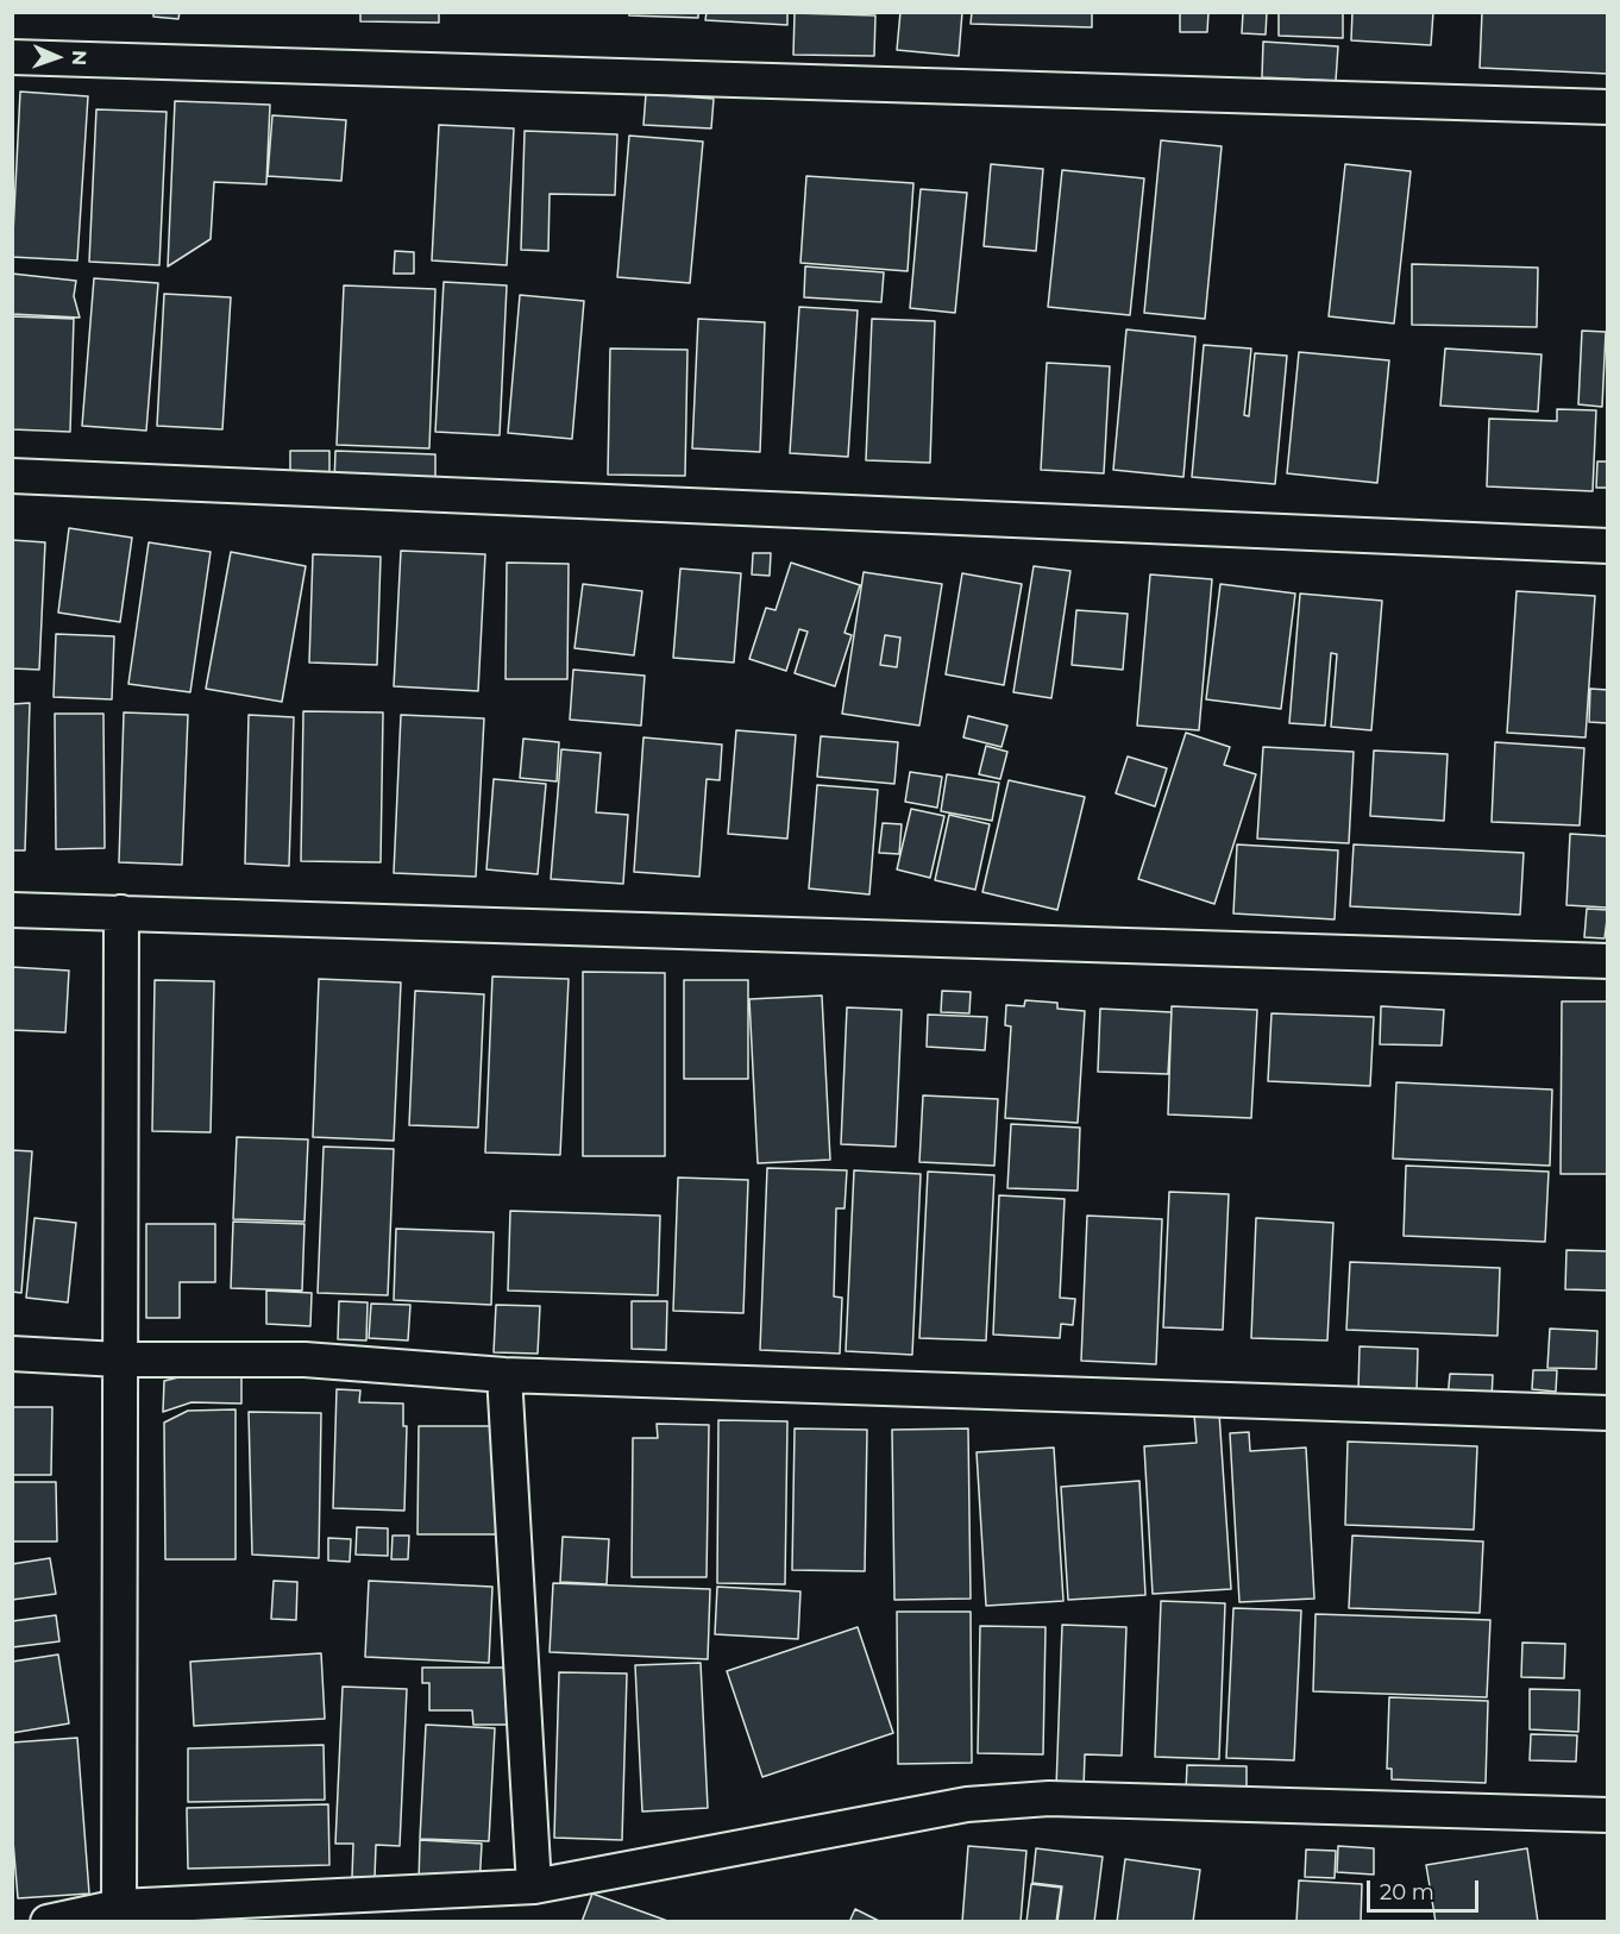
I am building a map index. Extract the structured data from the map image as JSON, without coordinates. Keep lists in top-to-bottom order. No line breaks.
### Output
{"scale_bar":"20 m","north":"right"}
